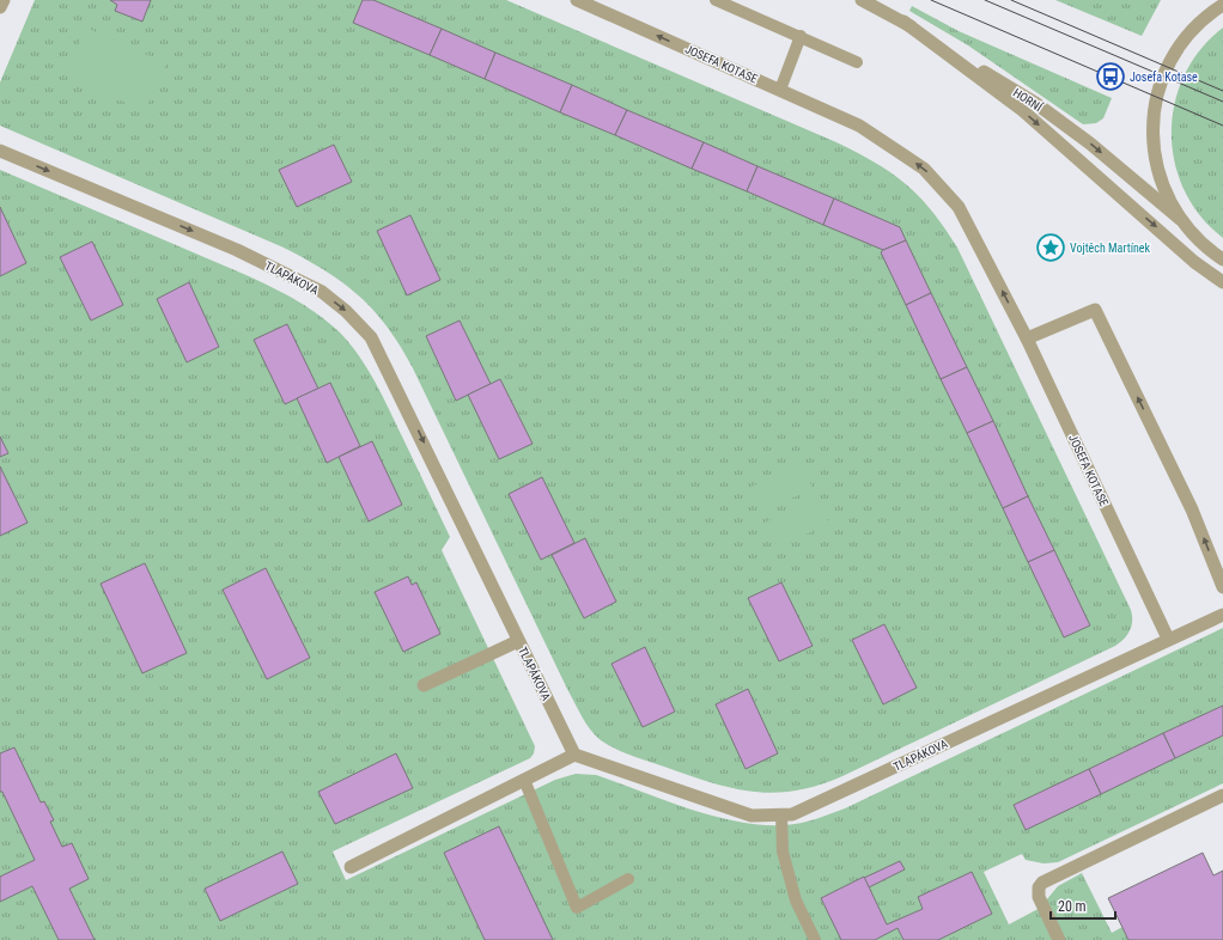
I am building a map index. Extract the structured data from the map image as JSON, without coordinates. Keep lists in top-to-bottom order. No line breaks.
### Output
{"streets":{"street":["JOSEFA KOTASE","HORNÍ","TLAPÁKOVA"]},"crossings":[["JOSEFA KOTASE","TLAPÁKOVA"]],"one_way":["TLAPÁKOVA"],"places":{"bus stop":["Josefa Kotase"],"place":["Vojtěch Martínek"]},"scale_bar":"20 m"}
